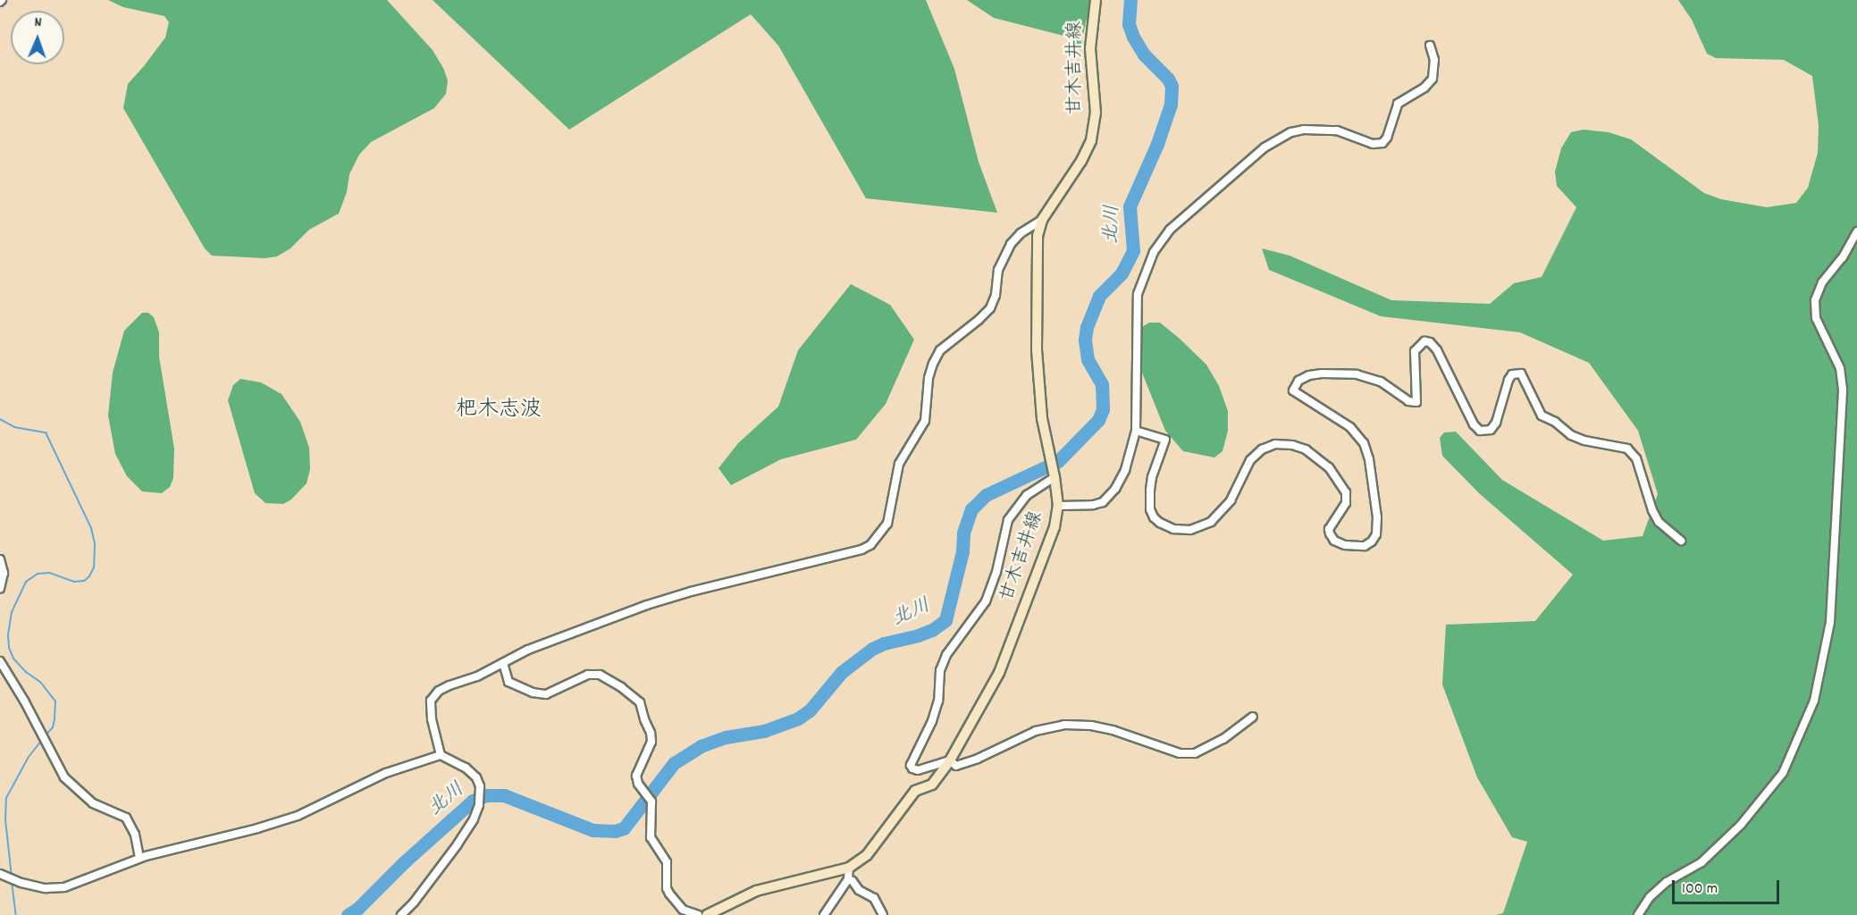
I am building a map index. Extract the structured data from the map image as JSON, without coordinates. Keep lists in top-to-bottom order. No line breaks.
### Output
{"streets":{"main road":["甘木吉井線"]},"districts":["杷木志波"],"water":["北川"],"scale_bar":"100 m","north":"top"}
